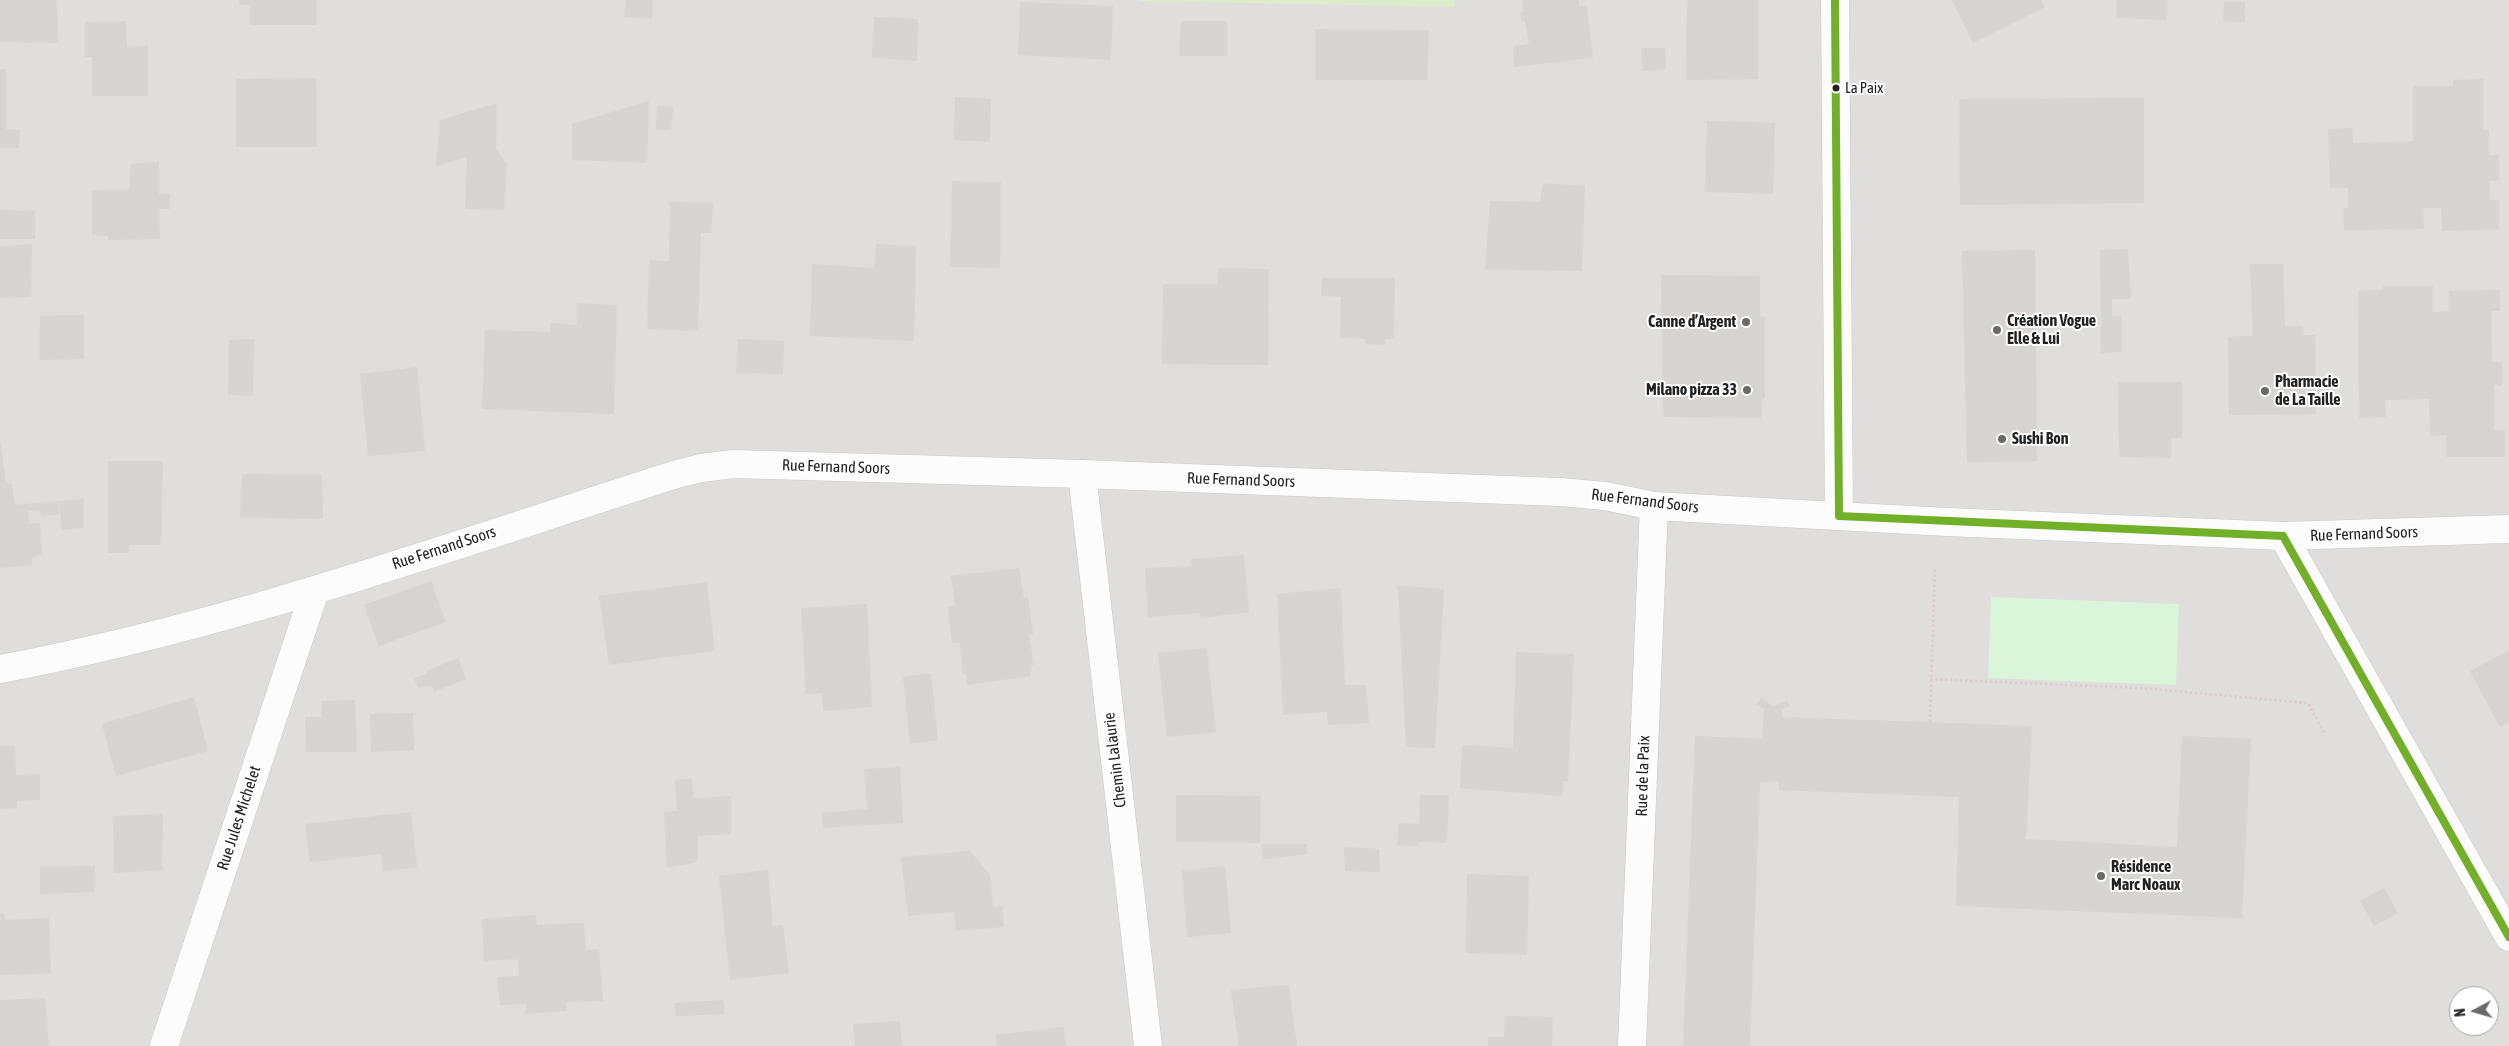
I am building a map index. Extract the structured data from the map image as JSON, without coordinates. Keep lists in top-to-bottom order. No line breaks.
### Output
{"streets":{"street":["Rue Fernand Soors","Chemin Lalaurie","Rue de la Paix","Rue Jules Michelet"]},"crossings":[["Rue Fernand Soors","Chemin Lalaurie"],["Rue Fernand Soors","Rue de la Paix"],["Rue Fernand Soors","Rue Jules Michelet"]],"places":["La Paix","Canne d’Argent","Création Vogue Elle & Lui","Milano pizza 33","Pharmacie de La Taille","Sushi Bon","Résidence Marc Noaux"],"north":"left"}
